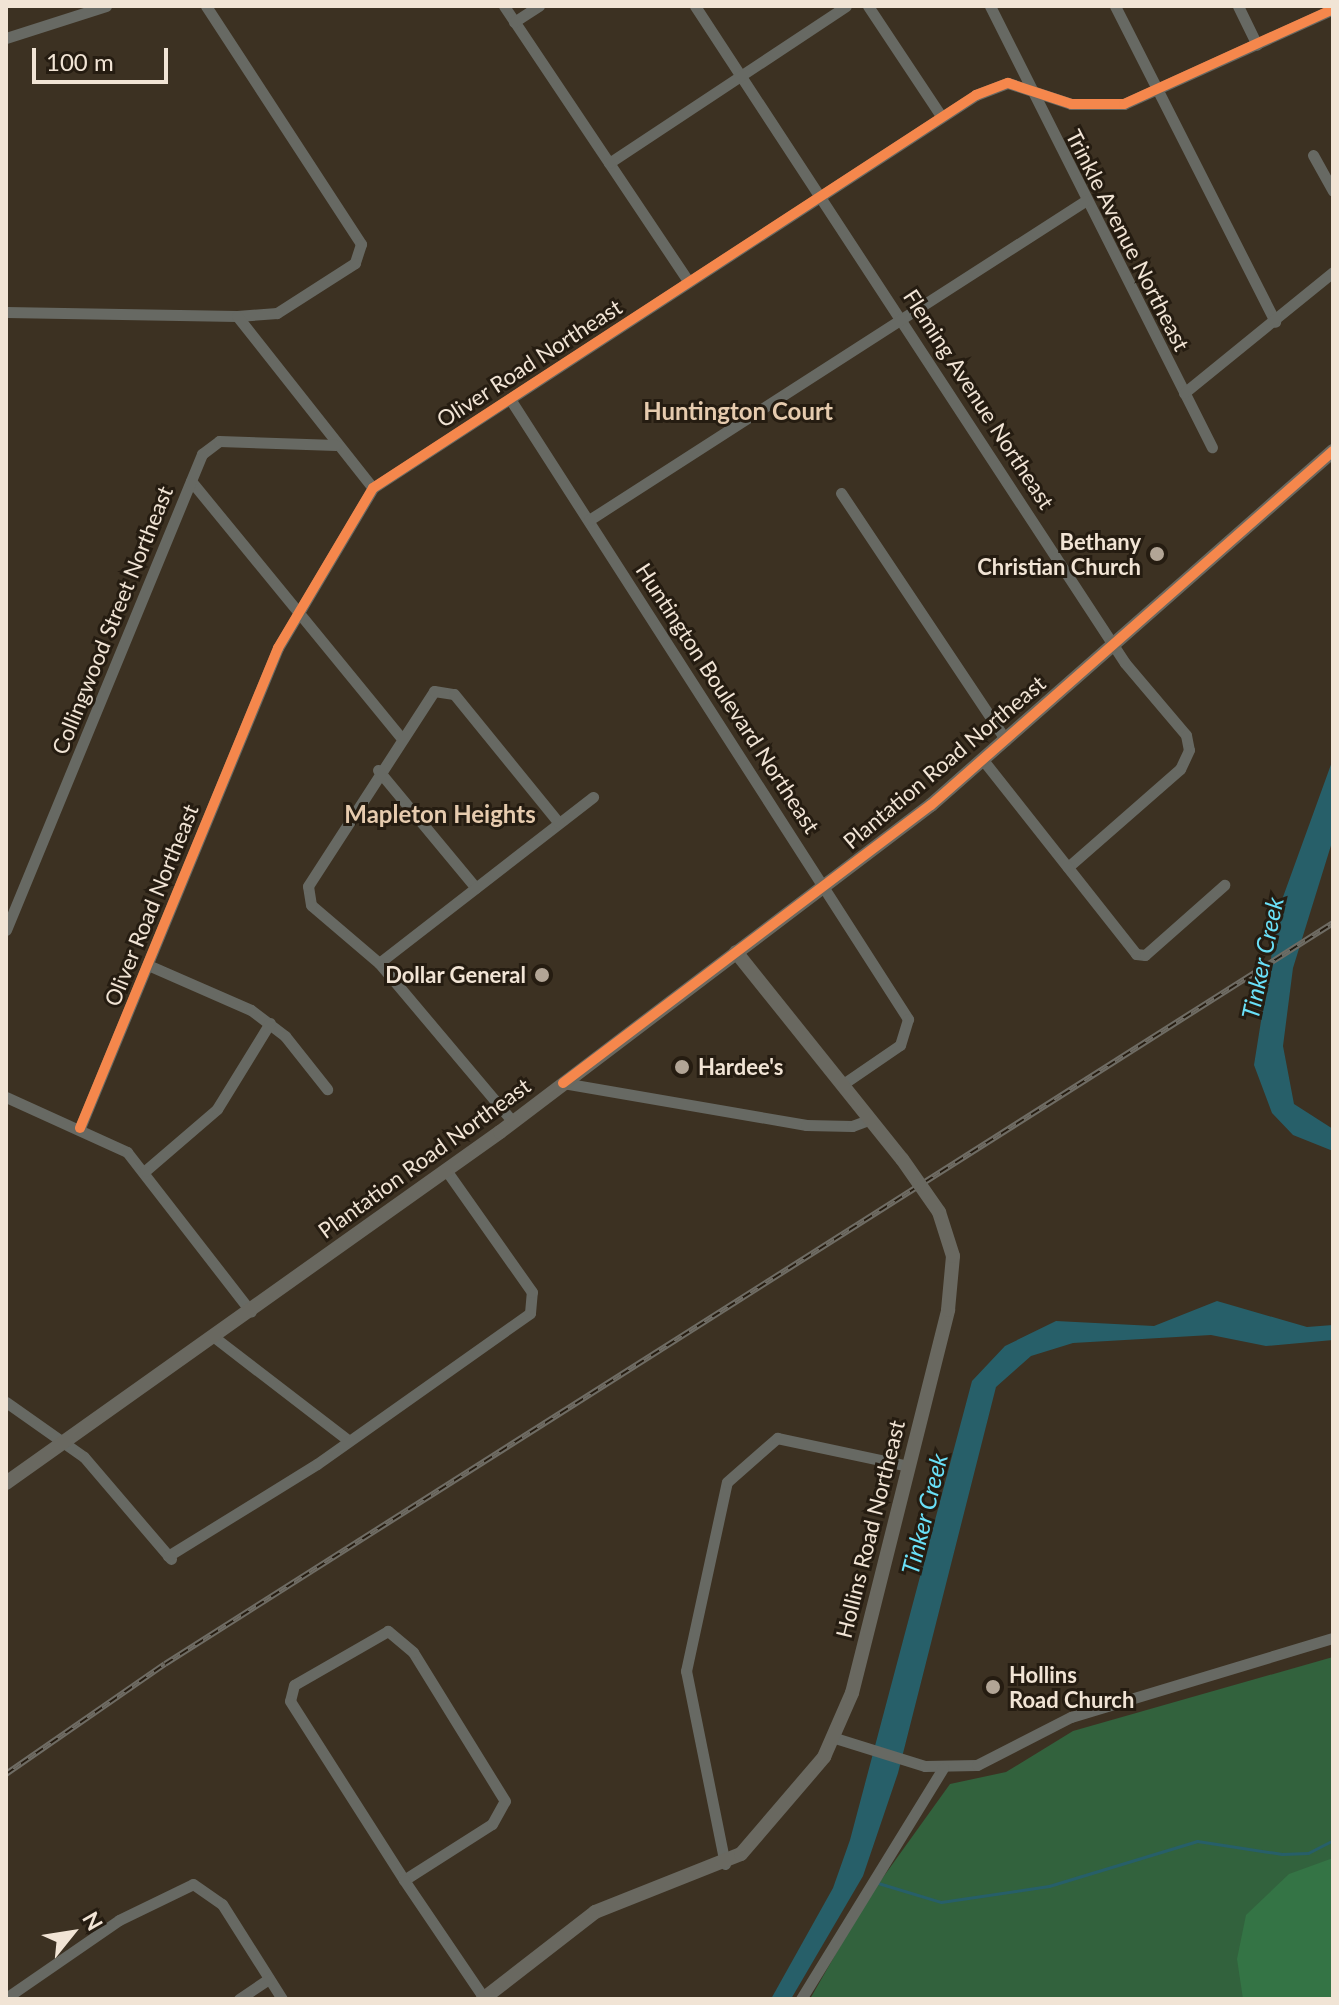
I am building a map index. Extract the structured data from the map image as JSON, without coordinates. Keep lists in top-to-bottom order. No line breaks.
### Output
{"streets":{"main road":["Plantation Road Northeast","Hollins Road Northeast"],"street":["Trinkle Avenue Northeast","Oliver Road Northeast","Fleming Avenue Northeast","Collingwood Street Northeast","Huntington Boulevard Northeast"]},"crossings":[["Trinkle Avenue Northeast","Oliver Road Northeast"],["Oliver Road Northeast","Fleming Avenue Northeast"],["Oliver Road Northeast","Huntington Boulevard Northeast"],["Fleming Avenue Northeast","Plantation Road Northeast"],["Huntington Boulevard Northeast","Plantation Road Northeast"],["Huntington Boulevard Northeast","Hollins Road Northeast"],["Plantation Road Northeast","Hollins Road Northeast"]],"districts":["Huntington Court","Mapleton Heights"],"water":["Tinker Creek"],"places":["Bethany Christian Church","Dollar General","Hardee's","Hollins Road Church"],"scale_bar":"100 m","north":"top right"}
